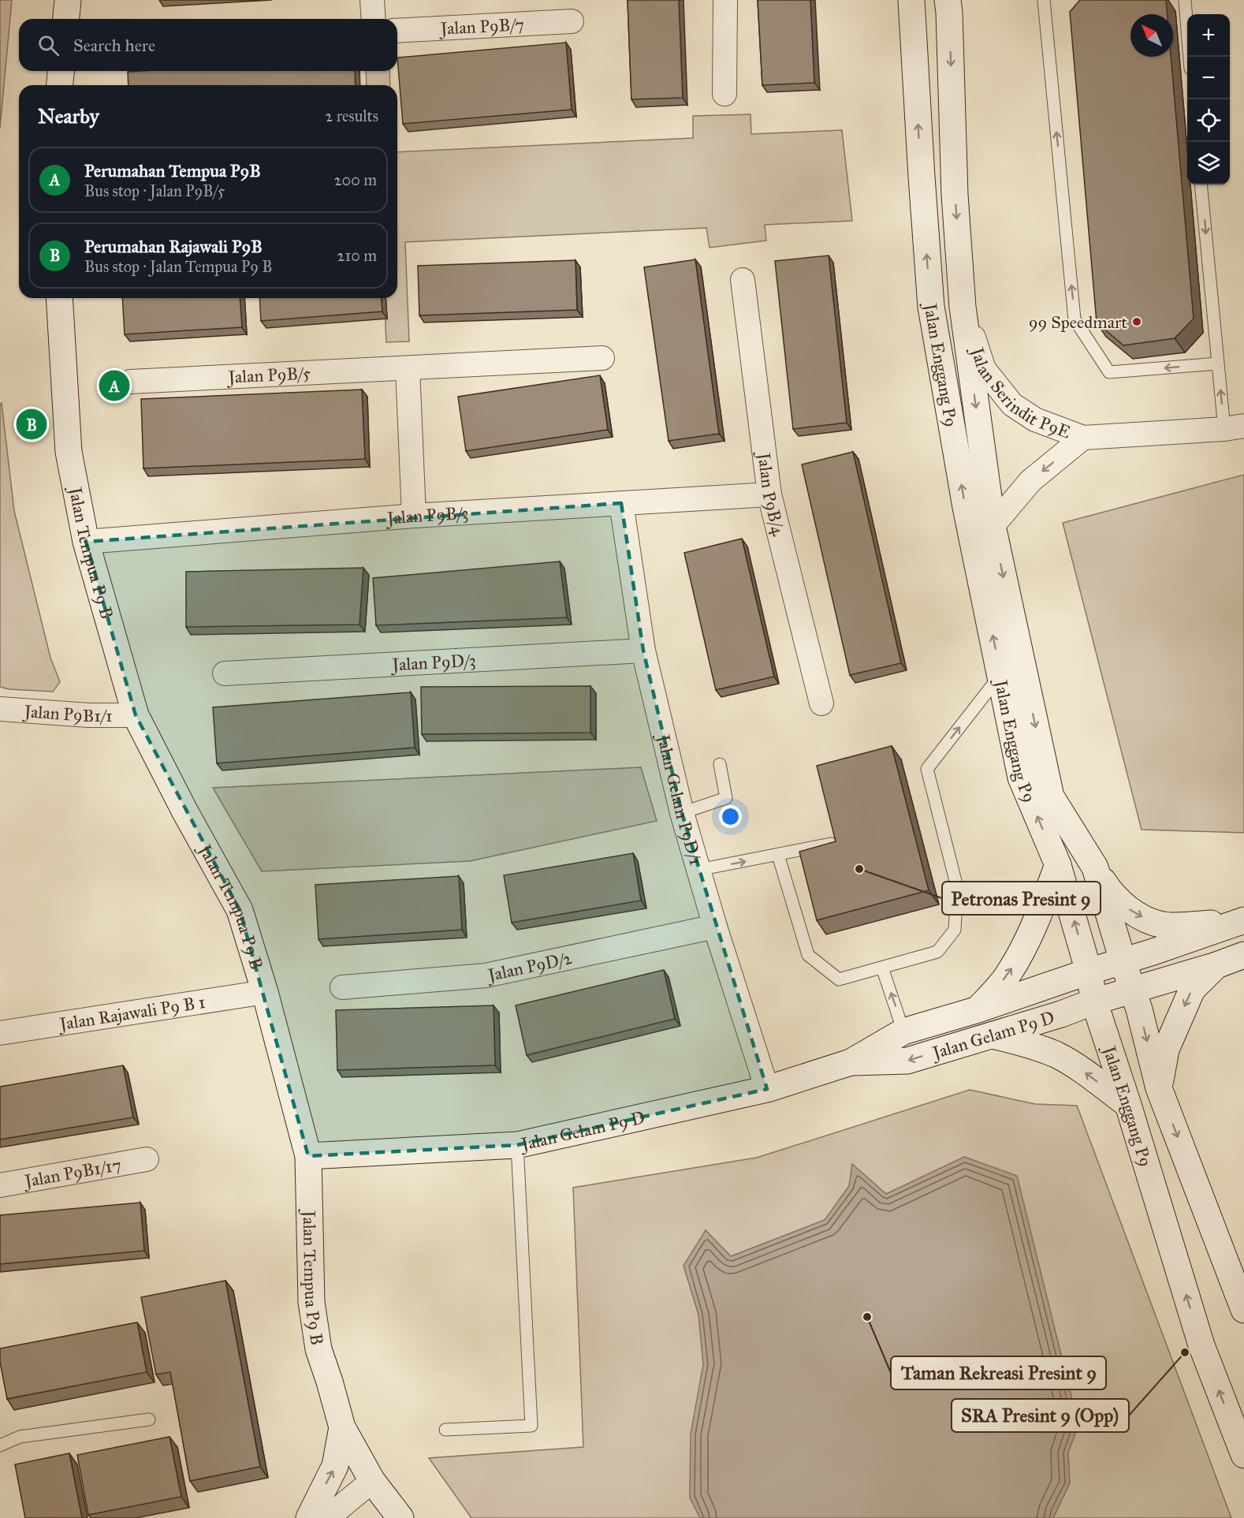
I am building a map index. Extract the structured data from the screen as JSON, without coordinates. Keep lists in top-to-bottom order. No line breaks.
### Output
{"streets":{"main road":["Jalan Enggang P9","Jalan Tempua P9 B","Jalan Gelam P9 D"],"street":["Jalan P9B/7","Jalan P9B/5","Jalan Serindit P9E","Jalan P9B/4","Jalan P9B/3","Jalan P9D/3","Jalan P9B1/1","Jalan Gelam P9D/1","Jalan P9D/2","Jalan Rajawali P9 B 1","Jalan P9B1/17"]},"crossings":[["Jalan Enggang P9","Jalan Serindit P9E"],["Jalan Enggang P9","Jalan Gelam P9 D"],["Jalan P9B/4","Jalan P9B/3"],["Jalan P9B/3","Jalan Tempua P9 B"],["Jalan P9B/3","Jalan Gelam P9D/1"],["Jalan Tempua P9 B","Jalan P9B1/1"],["Jalan Tempua P9 B","Jalan Rajawali P9 B 1"],["Jalan Tempua P9 B","Jalan Gelam P9 D"],["Jalan P9D/3","Jalan Gelam P9D/1"],["Jalan Gelam P9D/1","Jalan P9D/2"],["Jalan Gelam P9D/1","Jalan Gelam P9 D"]],"places":["99 Speedmart","Petronas Presint 9","Taman Rekreasi Presint 9","SRA Presint 9 (Opp)"],"north":"top left","page":{"map_buttons":["+","−"],"search":"Search here","heading":["Nearby","2 results"],"list":[{"mark":"A","name":"Perumahan Tempua P9B","note":"Bus stop · Jalan P9B/5","value":"200 m"},{"mark":"B","name":"Perumahan Rajawali P9B","note":"Bus stop · Jalan Tempua P9 B","value":"210 m"}],"pins":["A","B"]}}
